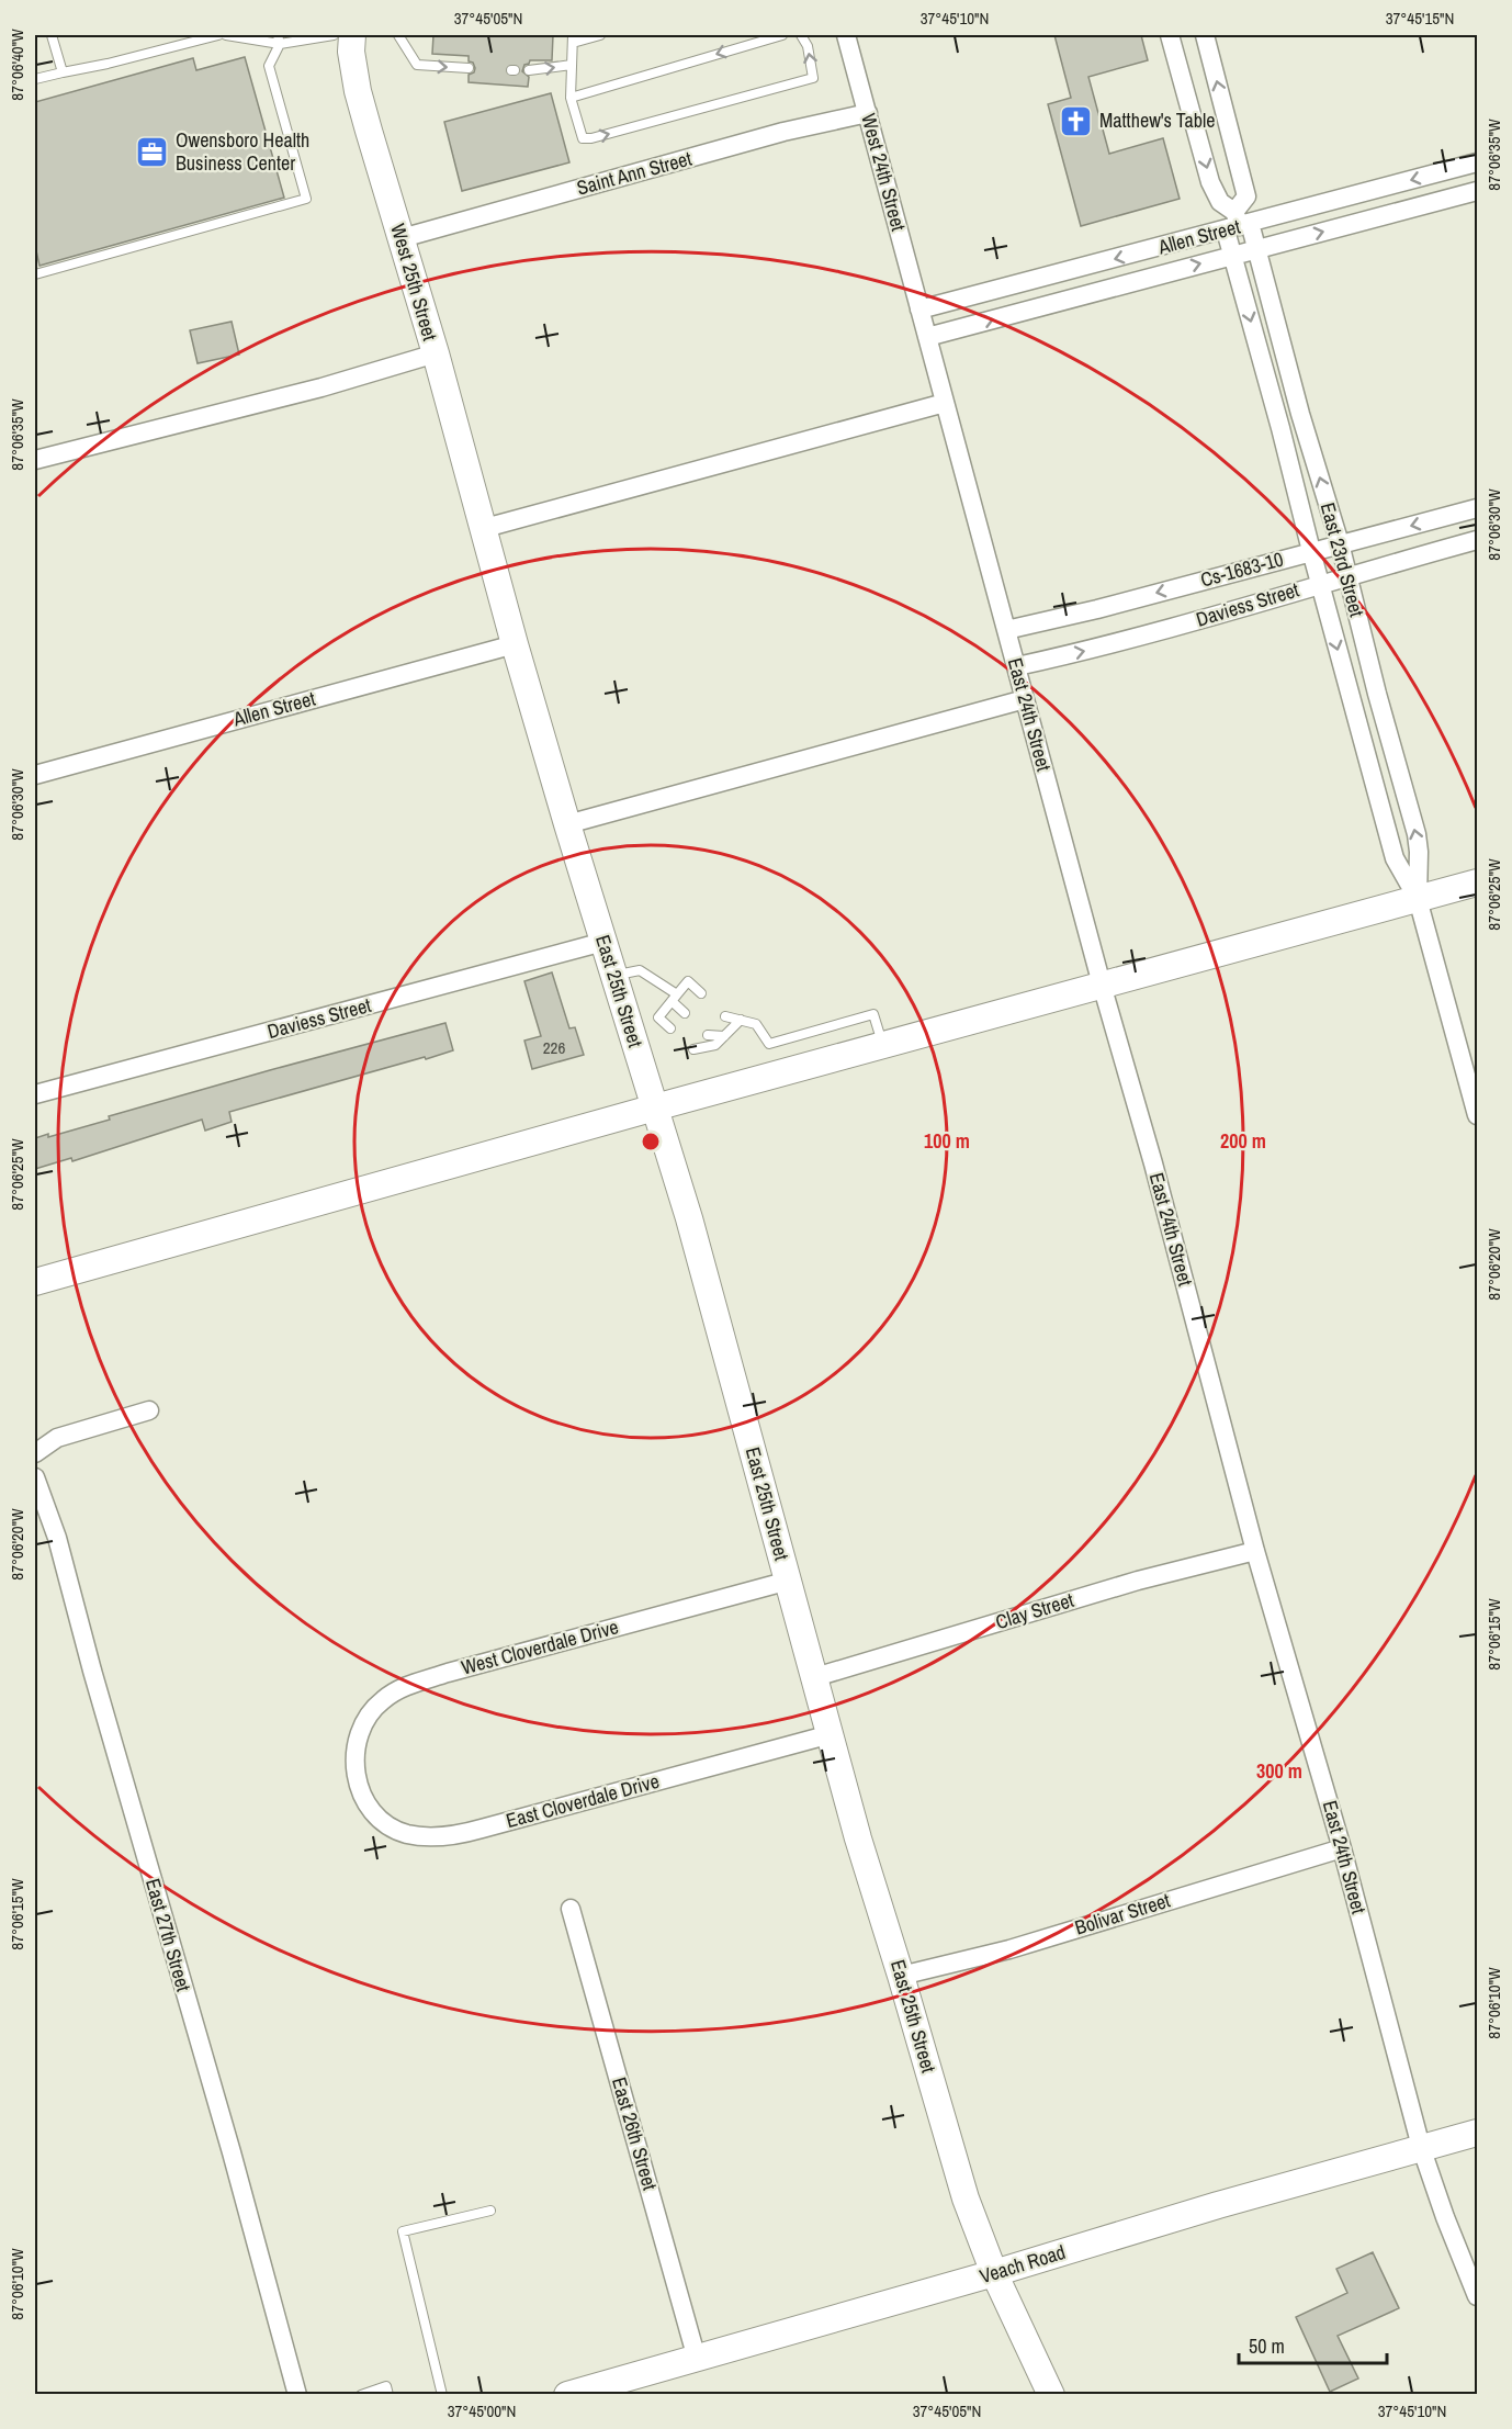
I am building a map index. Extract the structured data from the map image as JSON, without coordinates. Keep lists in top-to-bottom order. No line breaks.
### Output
{"streets":{"street":["West 24th Street","Saint Ann Street","Allen Street","West 25th Street","East 23rd Street","Cs-1683-10","Daviess Street","East 24th Street","East 25th Street","Clay Street","West Cloverdale Drive","East Cloverdale Drive","Bolivar Street","East 27th Street","East 26th Street","Veach Road"]},"crossings":[["West 24th Street","Saint Ann Street"],["West 24th Street","Allen Street"],["West 24th Street","East 24th Street"],["Saint Ann Street","West 25th Street"],["Allen Street","East 23rd Street"],["Allen Street","East 24th Street"],["Allen Street","East 25th Street"],["West 25th Street","East 25th Street"],["East 23rd Street","Cs-1683-10"],["East 23rd Street","Daviess Street"],["Cs-1683-10","East 24th Street"],["Daviess Street","East 24th Street"],["Daviess Street","East 25th Street"],["East 24th Street","Clay Street"],["East 24th Street","Bolivar Street"],["East 24th Street","Veach Road"],["East 25th Street","Clay Street"],["East 25th Street","West Cloverdale Drive"],["East 25th Street","East Cloverdale Drive"],["East 25th Street","Bolivar Street"],["East 25th Street","Veach Road"],["West Cloverdale Drive","East Cloverdale Drive"],["East 26th Street","Veach Road"]],"one_way":["Cs-1683-10"],"places":{"church":["Matthew's Table"],"office":["Owensboro Health Business Center"]},"house_numbers":["226"],"scale_bar":"50 m","coordinates":["37°45'05\"N","37°45'10\"N","37°45'15\"N","87°06'40\"W","87°06'35\"W","87°06'30\"W","87°06'25\"W","87°06'20\"W","87°06'15\"W","87°06'10\"W","37°45'00\"N"],"rings":["100 m","200 m","300 m"]}
